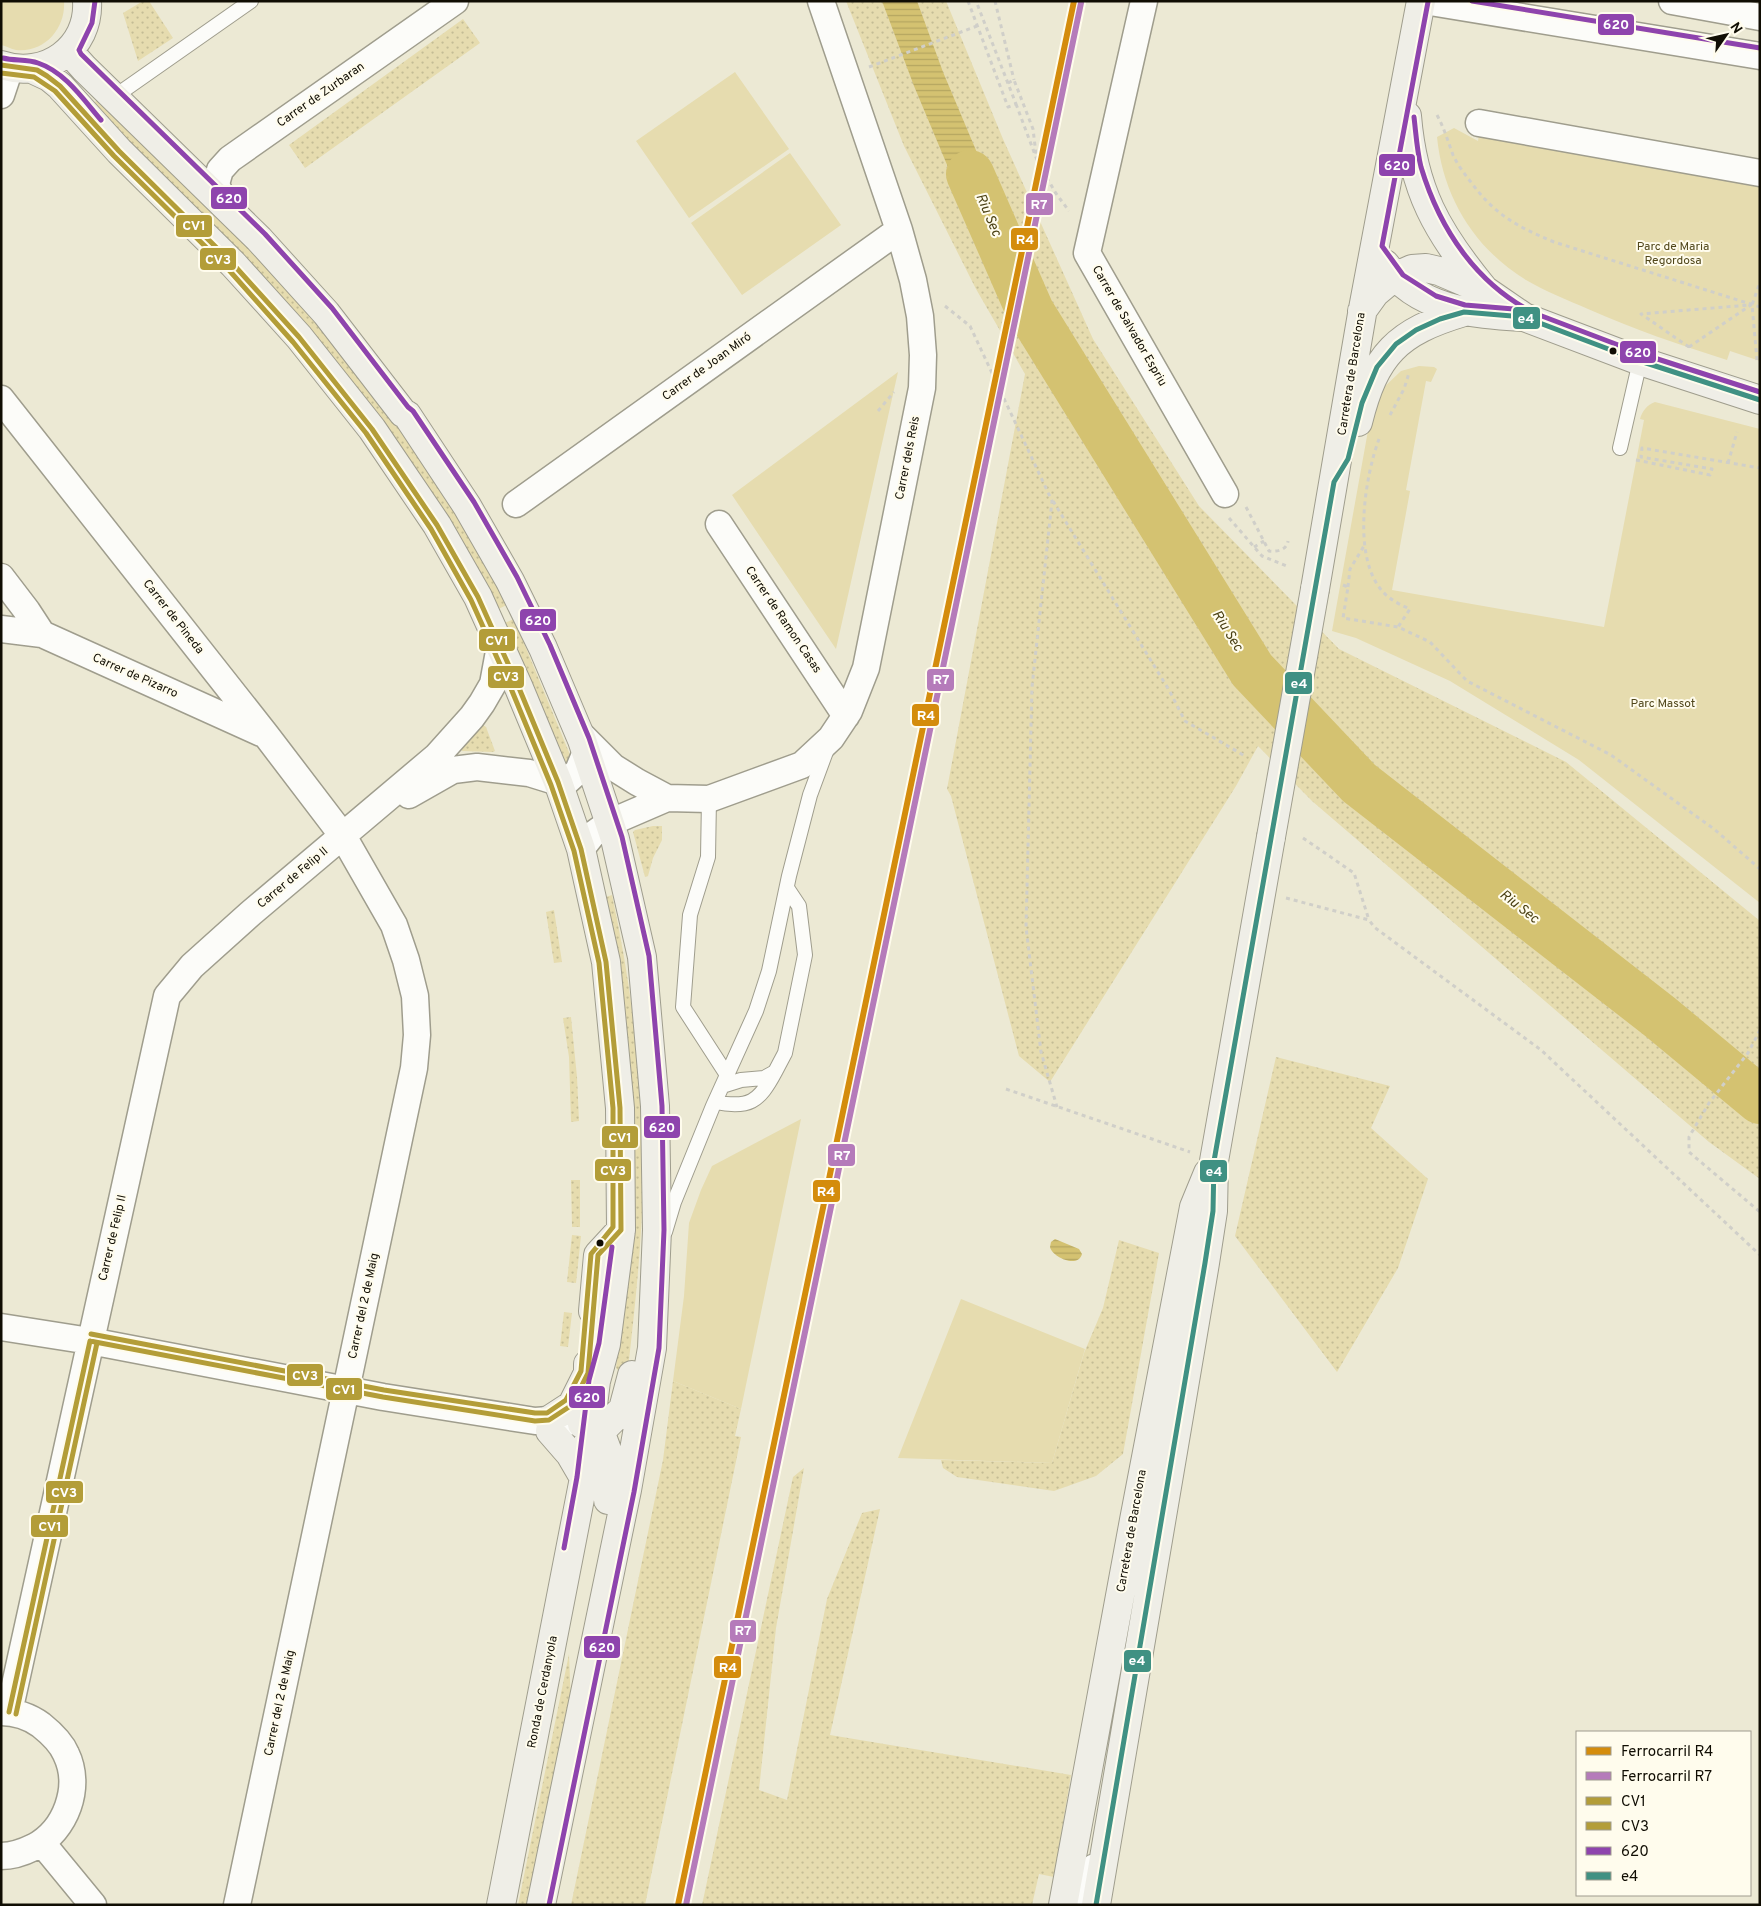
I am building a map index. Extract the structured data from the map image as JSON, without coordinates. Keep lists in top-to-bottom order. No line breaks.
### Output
{"streets":{"street":["Carrer de Zurbaran","Carrer de Salvador Espriu","Carrer de Joan Miró","Carretera de Barcelona","Carrer dels Reis","Carrer de Pineda","Carrer de Ramon Casas","Carrer de Pizarro","Carrer de Felip II","Carrer del 2 de Maig","Ronda de Cerdanyola"]},"crossings":[["Carrer de Zurbaran","Ronda de Cerdanyola"],["Carrer de Joan Miró","Carrer dels Reis"],["Carrer dels Reis","Carrer de Ramon Casas"],["Carrer dels Reis","Ronda de Cerdanyola"],["Carrer de Pineda","Carrer de Pizarro"],["Carrer de Pineda","Carrer de Felip II"],["Carrer de Pineda","Carrer del 2 de Maig"],["Carrer de Felip II","Carrer del 2 de Maig"],["Carrer de Felip II","Ronda de Cerdanyola"]],"water":["Riu Sec"],"parks":["Parc de Maria Regordosa","Parc Massot"],"lines":["rail line R4","transit line 620","rail line R7","transit line CV1","transit line CV3","transit line e4"],"legend":["Ferrocarril R4","Ferrocarril R7","CV1","CV3","620","e4"],"north":"top right"}
